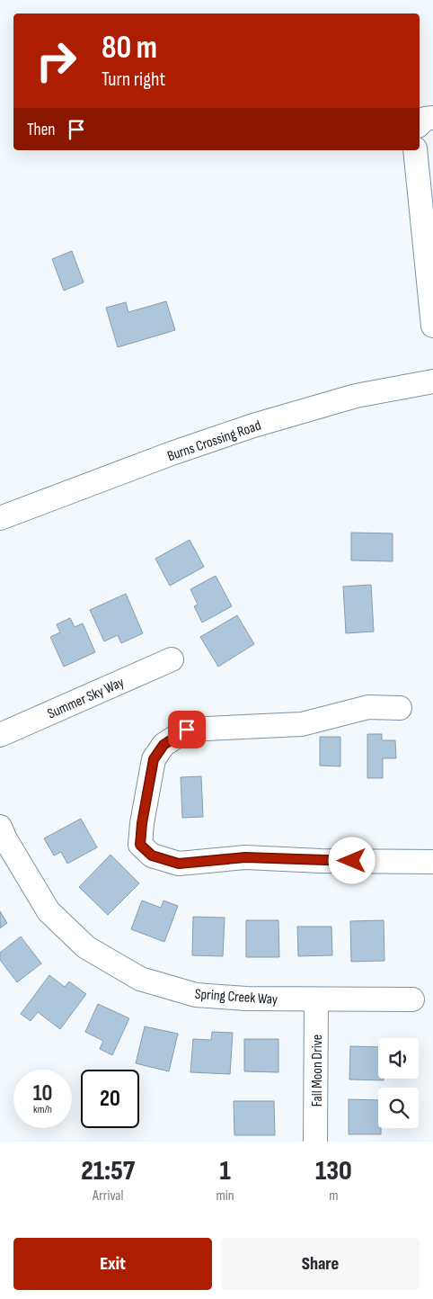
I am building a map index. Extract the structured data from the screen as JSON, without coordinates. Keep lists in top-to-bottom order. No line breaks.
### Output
{"streets":{"street":["Burns Crossing Road","Summer Sky Way","Spring Creek Way","Fall Moon Drive"]},"crossings":[["Spring Creek Way","Fall Moon Drive"]],"page":{"turn":["80 m","Turn right"],"then":"Then","speed":"10 km/h","limit":"20","eta":["21:57","Arrival","1","min","130","m"],"buttons":["Exit","Share"]}}
